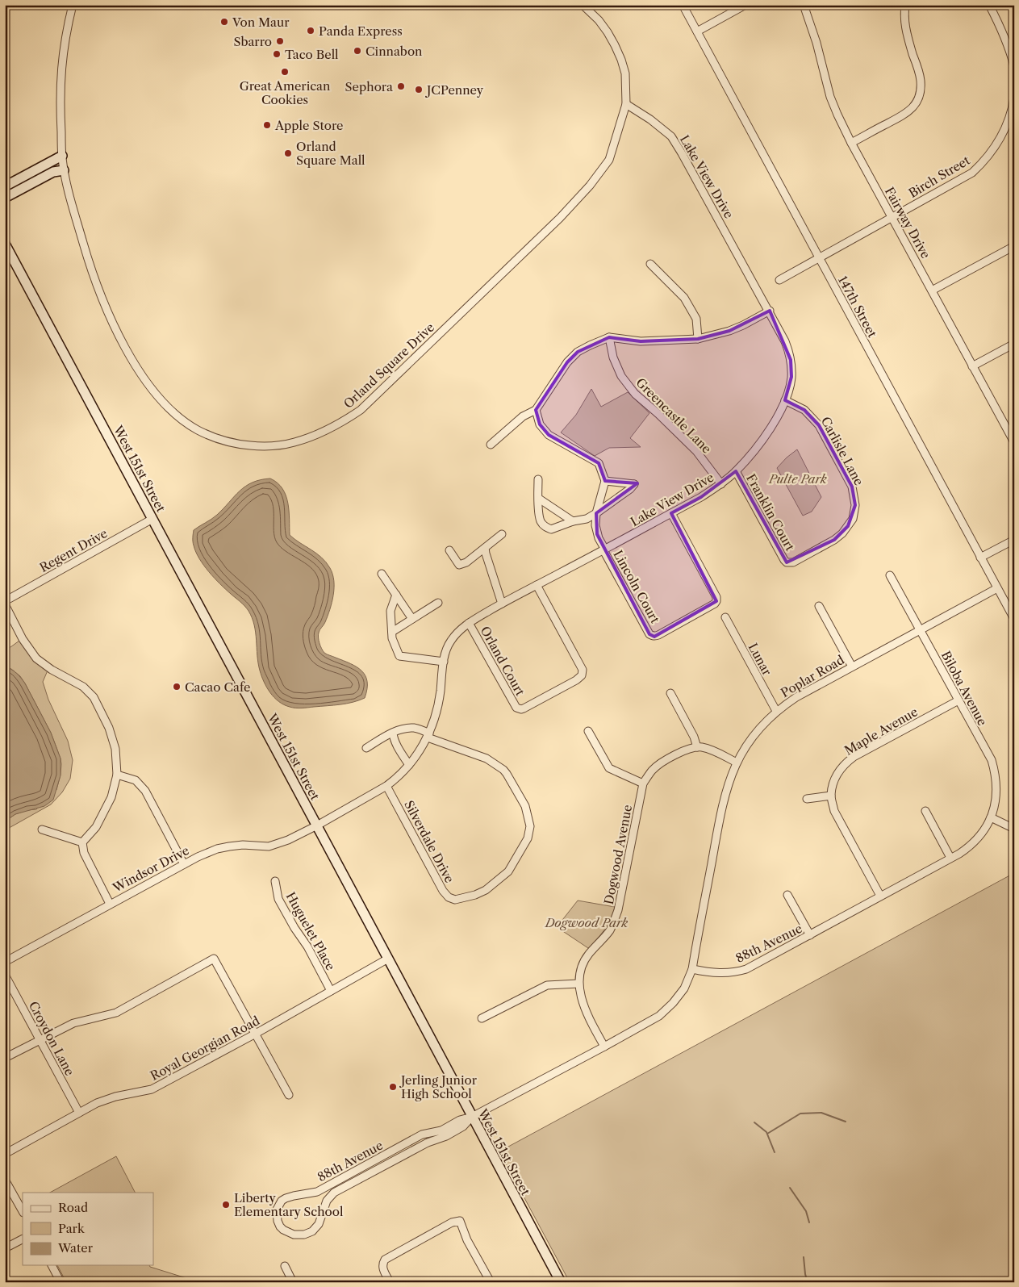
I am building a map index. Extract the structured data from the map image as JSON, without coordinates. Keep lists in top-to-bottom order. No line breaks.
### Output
{"streets":{"street":["Lake View Drive","Birch Street","Fairway Drive","147th Street","Orland Square Drive","Greencastle Lane","Carlisle Lane","West 151st Street","Franklin Court","Regent Drive","Lincoln Court","Lunar","Orland Court","Poplar Road","Biloba Avenue","Maple Avenue","Silverdale Drive","Dogwood Avenue","Windsor Drive","Huguelet Place","88th Avenue","Croydon Lane","Royal Georgian Road"]},"crossings":[["Lake View Drive","Orland Square Drive"],["Lake View Drive","Greencastle Lane"],["Lake View Drive","Carlisle Lane"],["Lake View Drive","West 151st Street"],["Lake View Drive","Franklin Court"],["Lake View Drive","Lincoln Court"],["Lake View Drive","Orland Court"],["Lake View Drive","Silverdale Drive"],["Lake View Drive","Windsor Drive"],["Birch Street","Fairway Drive"],["Birch Street","147th Street"],["147th Street","Poplar Road"],["Carlisle Lane","Franklin Court"],["West 151st Street","Regent Drive"],["West 151st Street","Windsor Drive"],["West 151st Street","88th Avenue"],["West 151st Street","Royal Georgian Road"],["Lunar","Poplar Road"],["Poplar Road","Biloba Avenue"],["Poplar Road","88th Avenue"],["Biloba Avenue","Maple Avenue"],["Biloba Avenue","88th Avenue"],["Dogwood Avenue","88th Avenue"],["Huguelet Place","Royal Georgian Road"],["Croydon Lane","Royal Georgian Road"]],"parks":["Pulte Park","Dogwood Park"],"places":["Von Maur","Panda Express","Sbarro","Cinnabon","Taco Bell","Great American Cookies","Sephora","JCPenney","Apple Store","Orland Square Mall","Cacao Cafe","Jerling Junior High School","Liberty Elementary School"],"legend":["Road","Park","Water"]}
